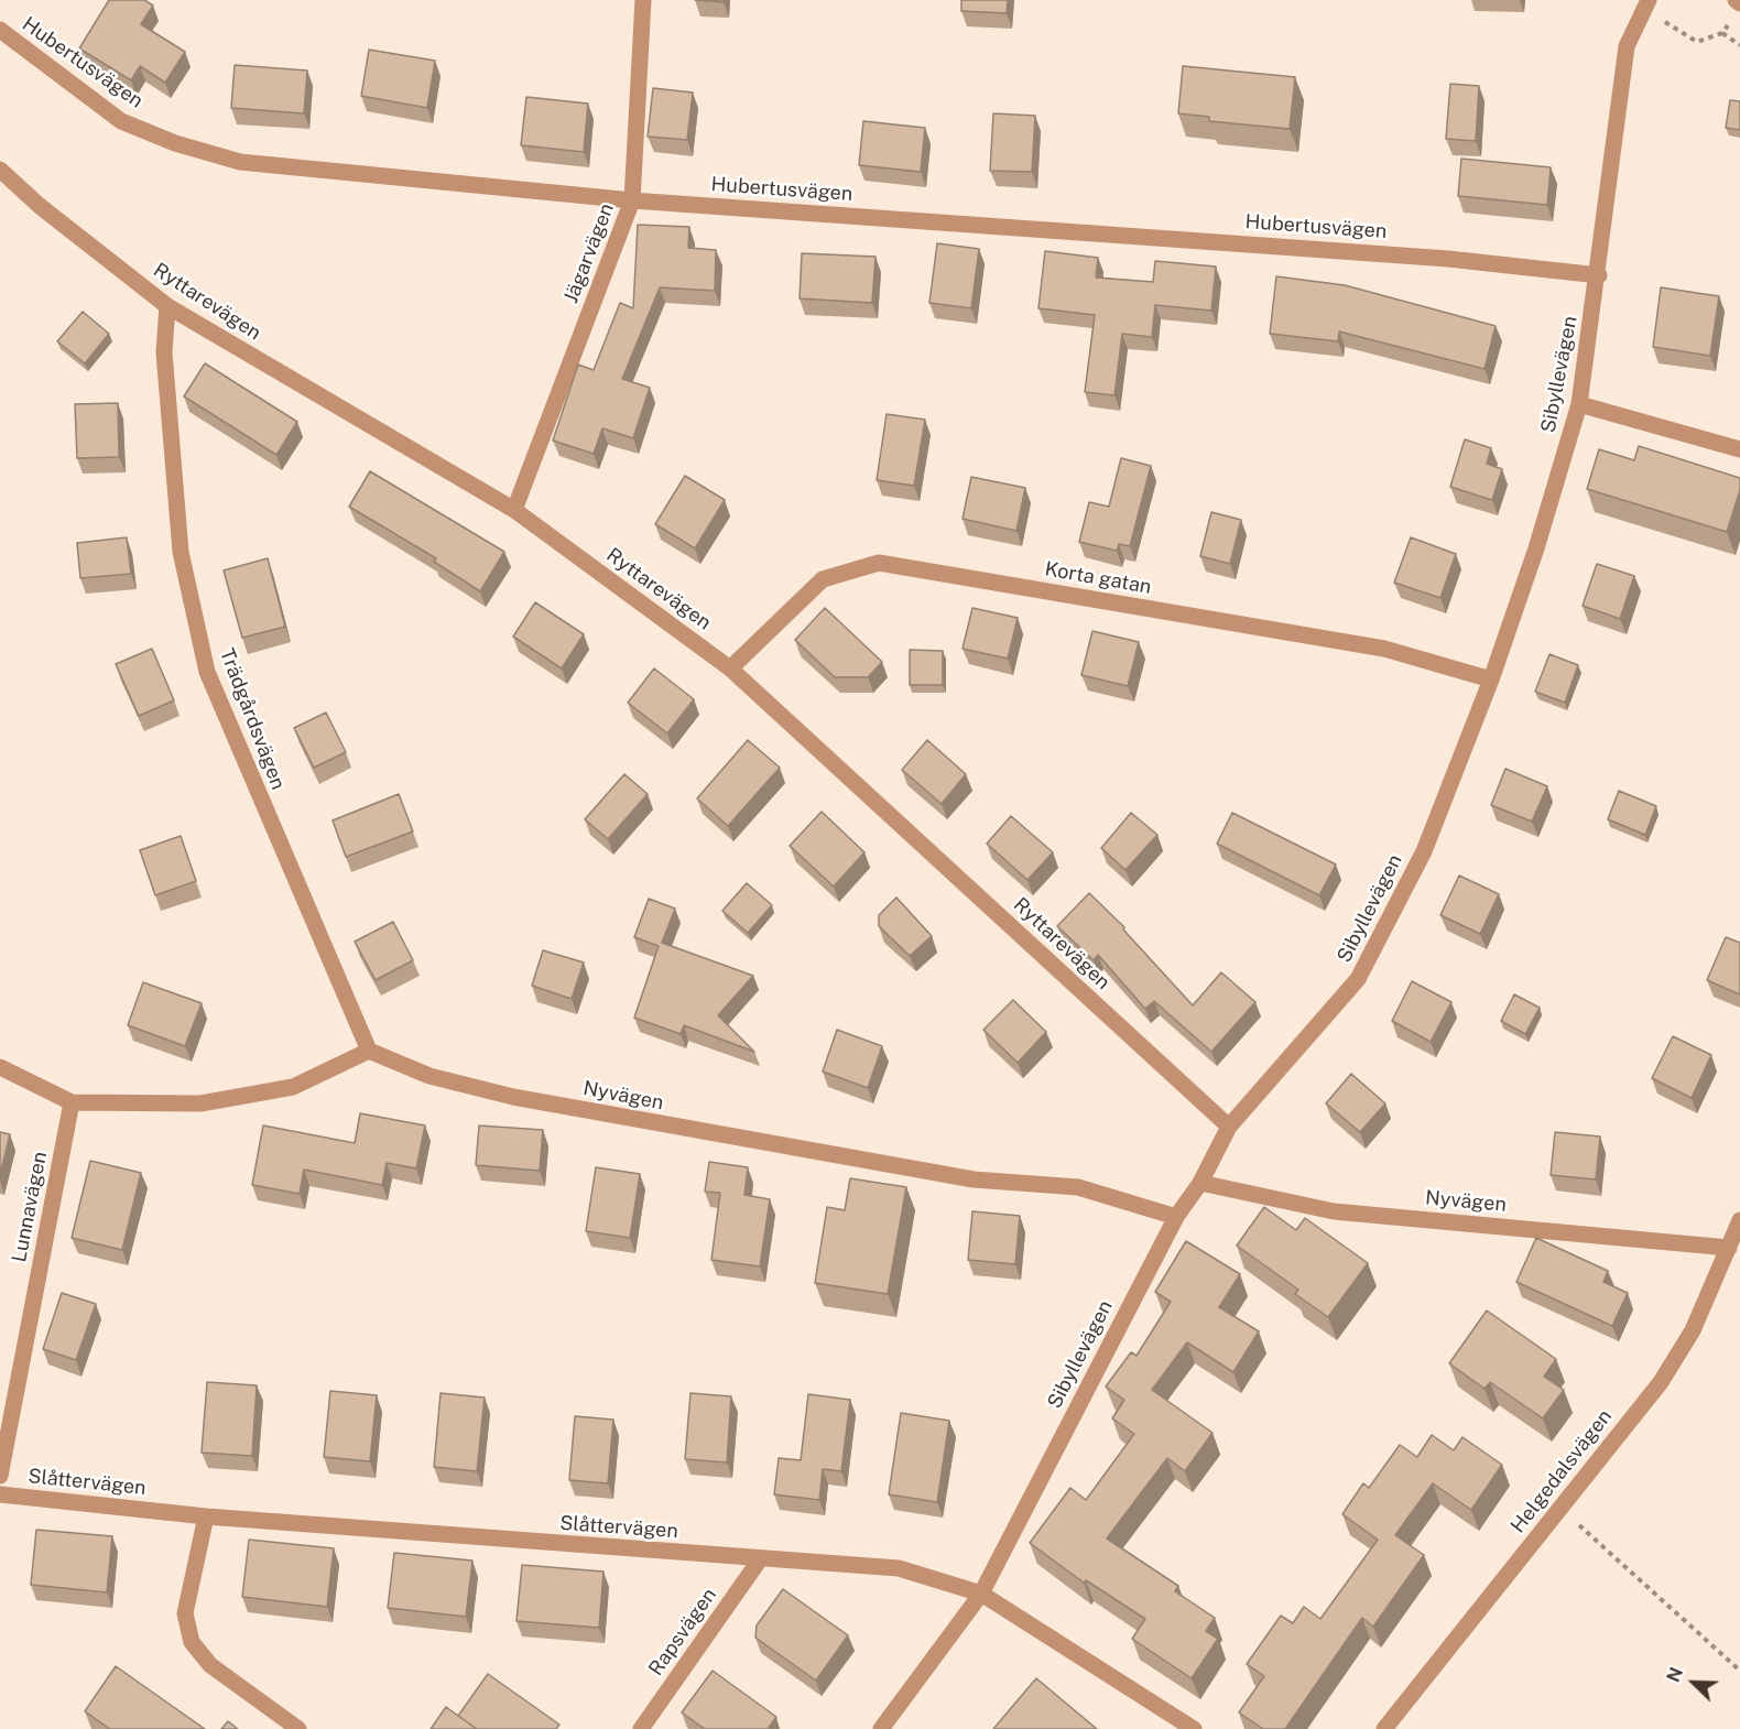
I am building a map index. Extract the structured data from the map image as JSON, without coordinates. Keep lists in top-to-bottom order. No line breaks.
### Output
{"streets":{"street":["Hubertusvägen","Jägarvägen","Ryttarevägen","Sibyllevägen","Korta gatan","Trädgårdsvägen","Nyvägen","Lunnavägen","Helgedalsvägen","Slåttervägen","Rapsvägen"]},"crossings":[["Hubertusvägen","Jägarvägen"],["Hubertusvägen","Sibyllevägen"],["Jägarvägen","Ryttarevägen"],["Ryttarevägen","Sibyllevägen"],["Ryttarevägen","Korta gatan"],["Ryttarevägen","Trädgårdsvägen"],["Sibyllevägen","Korta gatan"],["Sibyllevägen","Nyvägen"],["Sibyllevägen","Slåttervägen"],["Trädgårdsvägen","Nyvägen"],["Nyvägen","Helgedalsvägen"],["Slåttervägen","Rapsvägen"]],"north":"top left"}
